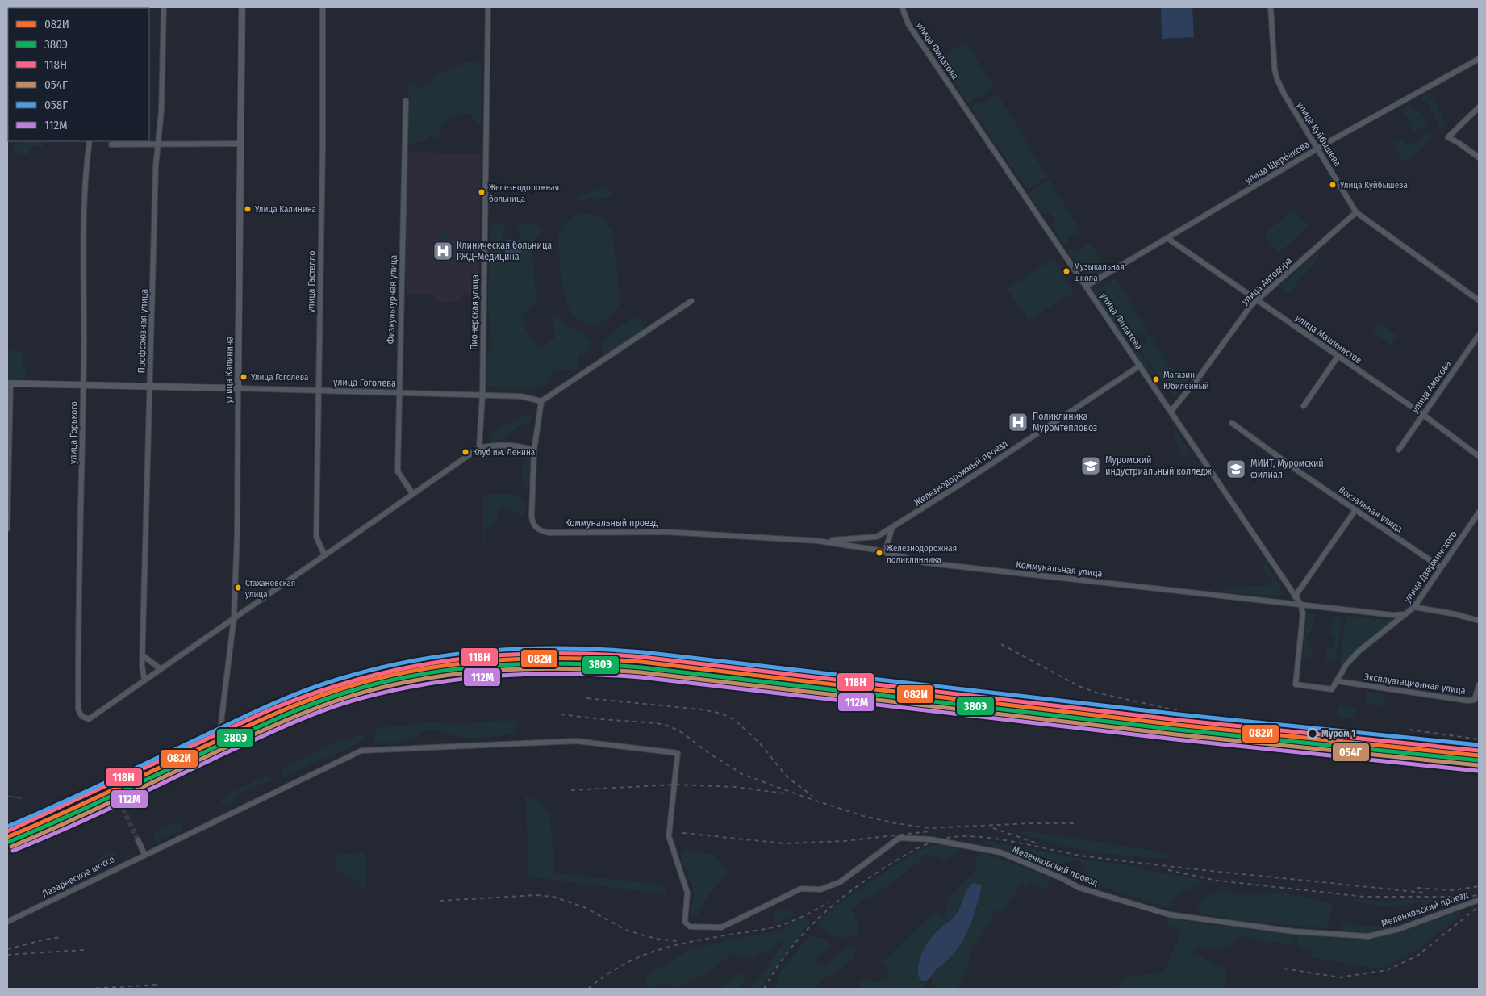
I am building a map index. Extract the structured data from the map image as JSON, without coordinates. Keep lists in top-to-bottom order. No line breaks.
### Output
{"streets":{"main road":["улица Калинина","улица Гоголева"],"street":["улица Филатова","улица Куйбышева","улица Щербакова","улица Автодора","улица Гастелло","Физкультурная улица","Пионерская улица","Профсоюзная улица","улица Машинистов","улица Амосова","улица Горького","Железнодорожный проезд","Вокзальная улица","Коммунальный проезд","улица Дзержинского","Коммунальная улица","Эксплуатационная улица","Меленковский проезд","Лазаревское шоссе"]},"crossings":[["улица Филатова","улица Щербакова"],["улица Филатова","улица Автодора"],["улица Филатова","Железнодорожный проезд"],["улица Филатова","улица Дзержинского"],["улица Филатова","Коммунальная улица"],["улица Куйбышева","улица Щербакова"],["улица Куйбышева","улица Автодора"],["улица Щербакова","улица Машинистов"],["улица Автодора","улица Машинистов"],["улица Гастелло","улица Гоголева"],["Физкультурная улица","улица Гоголева"],["Пионерская улица","улица Гоголева"],["Профсоюзная улица","улица Гоголева"],["Профсоюзная улица","улица Горького"],["улица Машинистов","улица Амосова"],["улица Калинина","улица Гоголева"],["улица Гоголева","улица Горького"],["улица Гоголева","Коммунальный проезд"],["Железнодорожный проезд","Коммунальный проезд"],["Железнодорожный проезд","Коммунальная улица"],["Вокзальная улица","улица Дзержинского"],["Коммунальный проезд","Коммунальная улица"],["улица Дзержинского","Коммунальная улица"],["улица Дзержинского","Эксплуатационная улица"],["Меленковский проезд","Лазаревское шоссе"]],"places":{"other":["Улица Куйбышева","Железнодорожная больница","Улица Калинина","Музыкальная школа","Улица Гоголева","Магазин Юбилейный","Клуб им. Ленина","Железнодорожная поликлинника","Стахановская улица","Муром 1"],"hospital":["Клиническая больница РЖД-Медицина","Поликлиника Муромтепловоз"],"school or university":["Муромский индустриальный колледж","МИИТ, Муромский филиал"]},"lines":["transit line 058Г","transit line 118Н","transit line 082И","transit line 380Э","transit line 054Г","transit line 112М"],"legend":["082И","380Э","118Н","054Г","058Г","112М"]}
